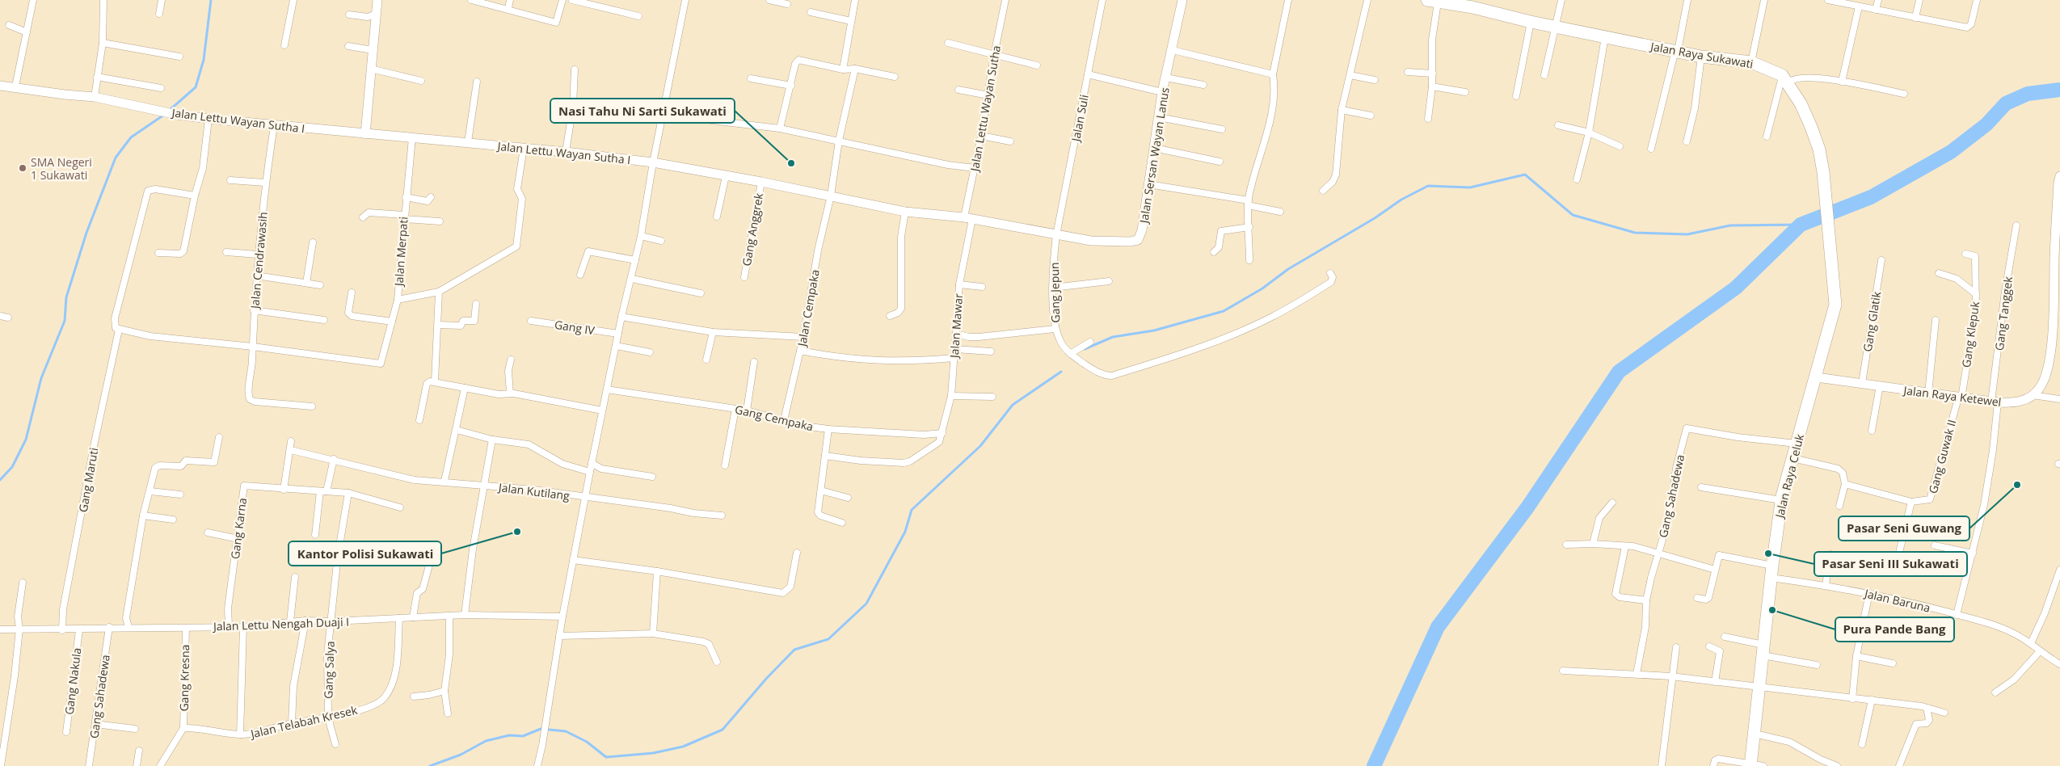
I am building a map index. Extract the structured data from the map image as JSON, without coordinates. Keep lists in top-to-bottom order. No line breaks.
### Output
{"streets":{"highway":["Jalan Raya Sukawati","Jalan Raya Celuk"],"street":["Jalan Lettu Wayan Sutha","Jalan Suli","Jalan Lettu Wayan Sutha I","Jalan Sersan Wayan Lanus","Gang Anggrek","Jalan Merpati","Jalan Cendrawasih","Gang Jepun","Jalan Cempaka","Gang Tanggek","Gang Glatik","Jalan Mawar","Gang IV","Gang Klepuk","Jalan Raya Ketewel","Gang Cempaka","Gang Guwak II","Gang Maruti","Jalan Kutilang","Gang Sahadewa","Gang Karna","Jalan Baruna","Jalan Lettu Nengah Duaji I","Gang Salya","Gang Kresna","Gang Nakula","Jalan Telabah Kresek"]},"crossings":[["Jalan Raya Sukawati","Jalan Raya Celuk"],["Jalan Lettu Wayan Sutha","Jalan Lettu Wayan Sutha I"],["Jalan Lettu Wayan Sutha","Jalan Sersan Wayan Lanus"],["Jalan Lettu Wayan Sutha","Jalan Mawar"],["Jalan Suli","Jalan Sersan Wayan Lanus"],["Jalan Suli","Gang Jepun"],["Jalan Lettu Wayan Sutha I","Jalan Sersan Wayan Lanus"],["Jalan Lettu Wayan Sutha I","Gang Anggrek"],["Jalan Lettu Wayan Sutha I","Jalan Merpati"],["Jalan Lettu Wayan Sutha I","Jalan Cendrawasih"],["Jalan Lettu Wayan Sutha I","Jalan Cempaka"],["Jalan Lettu Wayan Sutha I","Jalan Mawar"],["Jalan Sersan Wayan Lanus","Gang Jepun"],["Jalan Sersan Wayan Lanus","Jalan Mawar"],["Jalan Merpati","Jalan Cendrawasih"],["Jalan Cempaka","Gang Cempaka"],["Gang Tanggek","Jalan Raya Ketewel"],["Gang Tanggek","Jalan Baruna"],["Gang Glatik","Jalan Raya Ketewel"],["Jalan Mawar","Gang Cempaka"],["Gang Klepuk","Jalan Raya Ketewel"],["Gang Klepuk","Gang Guwak II"],["Jalan Raya Ketewel","Gang Guwak II"],["Jalan Raya Ketewel","Jalan Raya Celuk"],["Jalan Raya Celuk","Gang Sahadewa"],["Jalan Raya Celuk","Jalan Baruna"],["Gang Maruti","Jalan Lettu Nengah Duaji I"],["Jalan Kutilang","Jalan Lettu Nengah Duaji I"],["Gang Sahadewa","Jalan Lettu Nengah Duaji I"],["Gang Karna","Jalan Lettu Nengah Duaji I"],["Gang Karna","Gang Salya"],["Jalan Lettu Nengah Duaji I","Gang Salya"],["Jalan Lettu Nengah Duaji I","Gang Kresna"],["Jalan Lettu Nengah Duaji I","Gang Nakula"],["Jalan Lettu Nengah Duaji I","Jalan Telabah Kresek"],["Gang Salya","Jalan Telabah Kresek"],["Gang Kresna","Jalan Telabah Kresek"]],"places":["Nasi Tahu Ni Sarti Sukawati","SMA Negeri 1 Sukawati","Pasar Seni Guwang","Kantor Polisi Sukawati","Pasar Seni III Sukawati","Pura Pande Bang"]}
